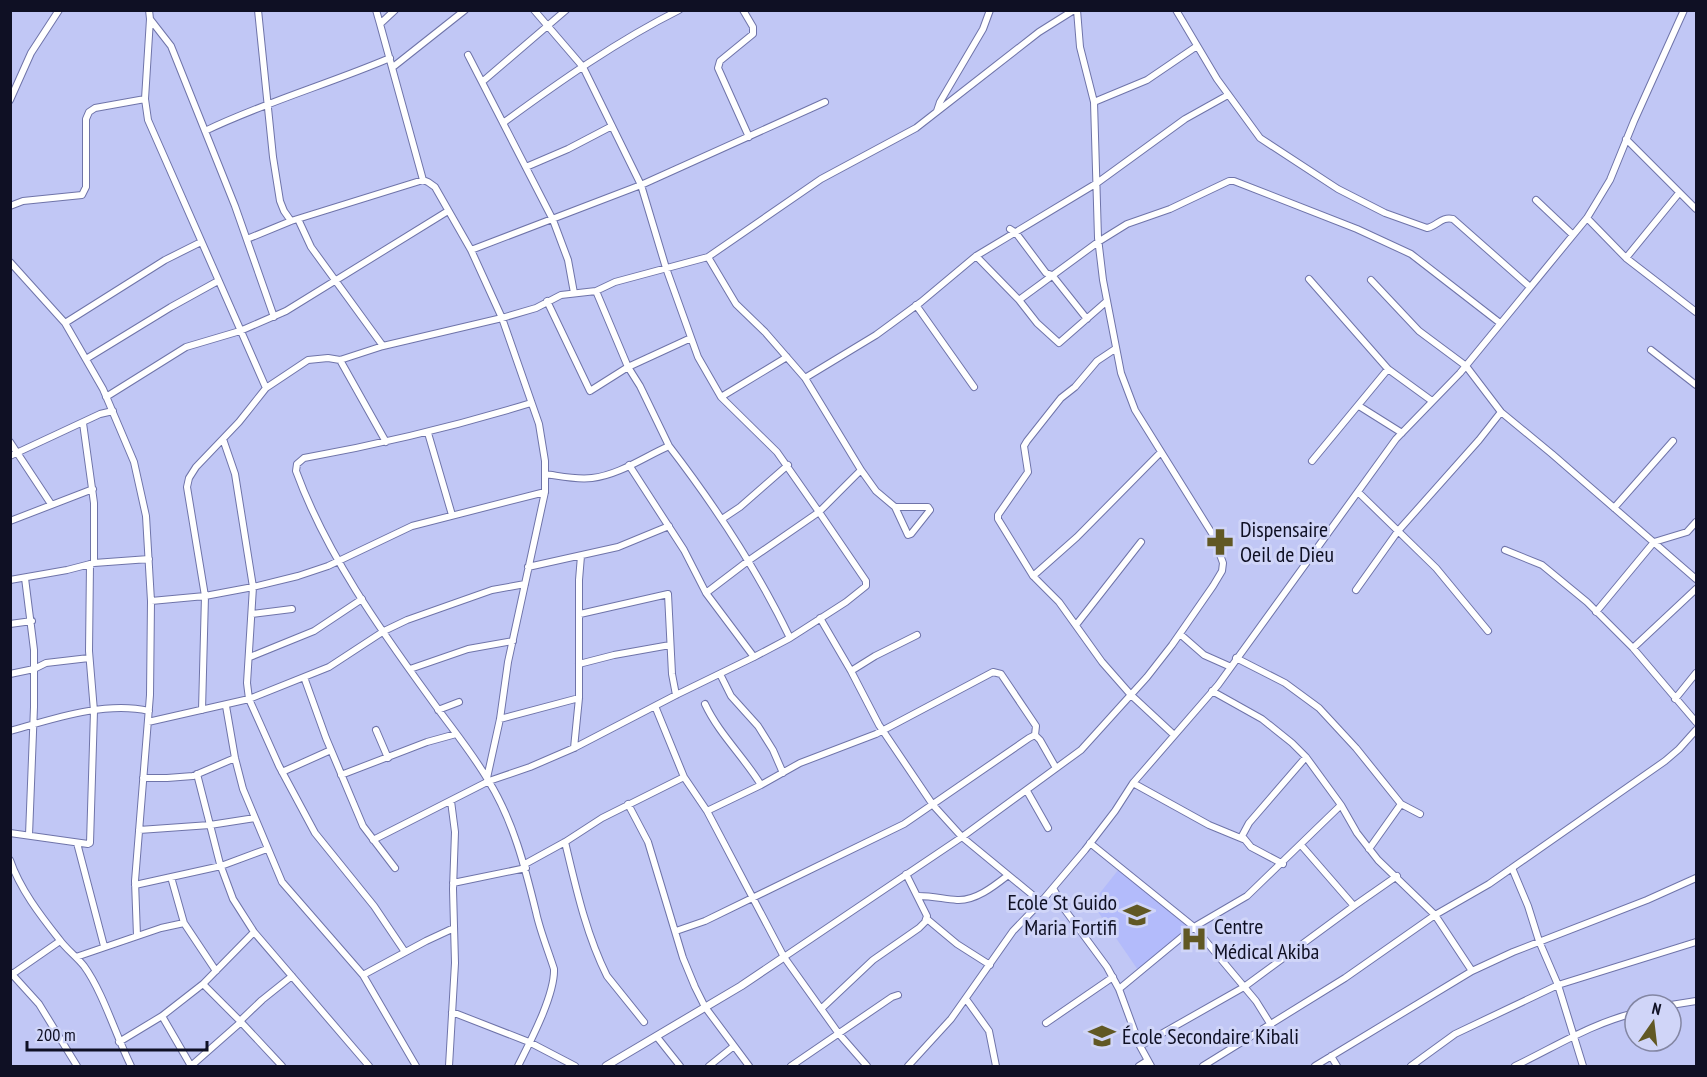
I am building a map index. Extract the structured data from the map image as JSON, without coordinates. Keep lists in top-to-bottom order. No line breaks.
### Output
{"places":{"pharmacy":["Dispensaire Oeil de Dieu"],"school or university":["Ecole St Guido Maria Fortifi","École Secondaire Kibali"],"hospital":["Centre Médical Akiba"]},"scale_bar":"200 m","north":"top"}
